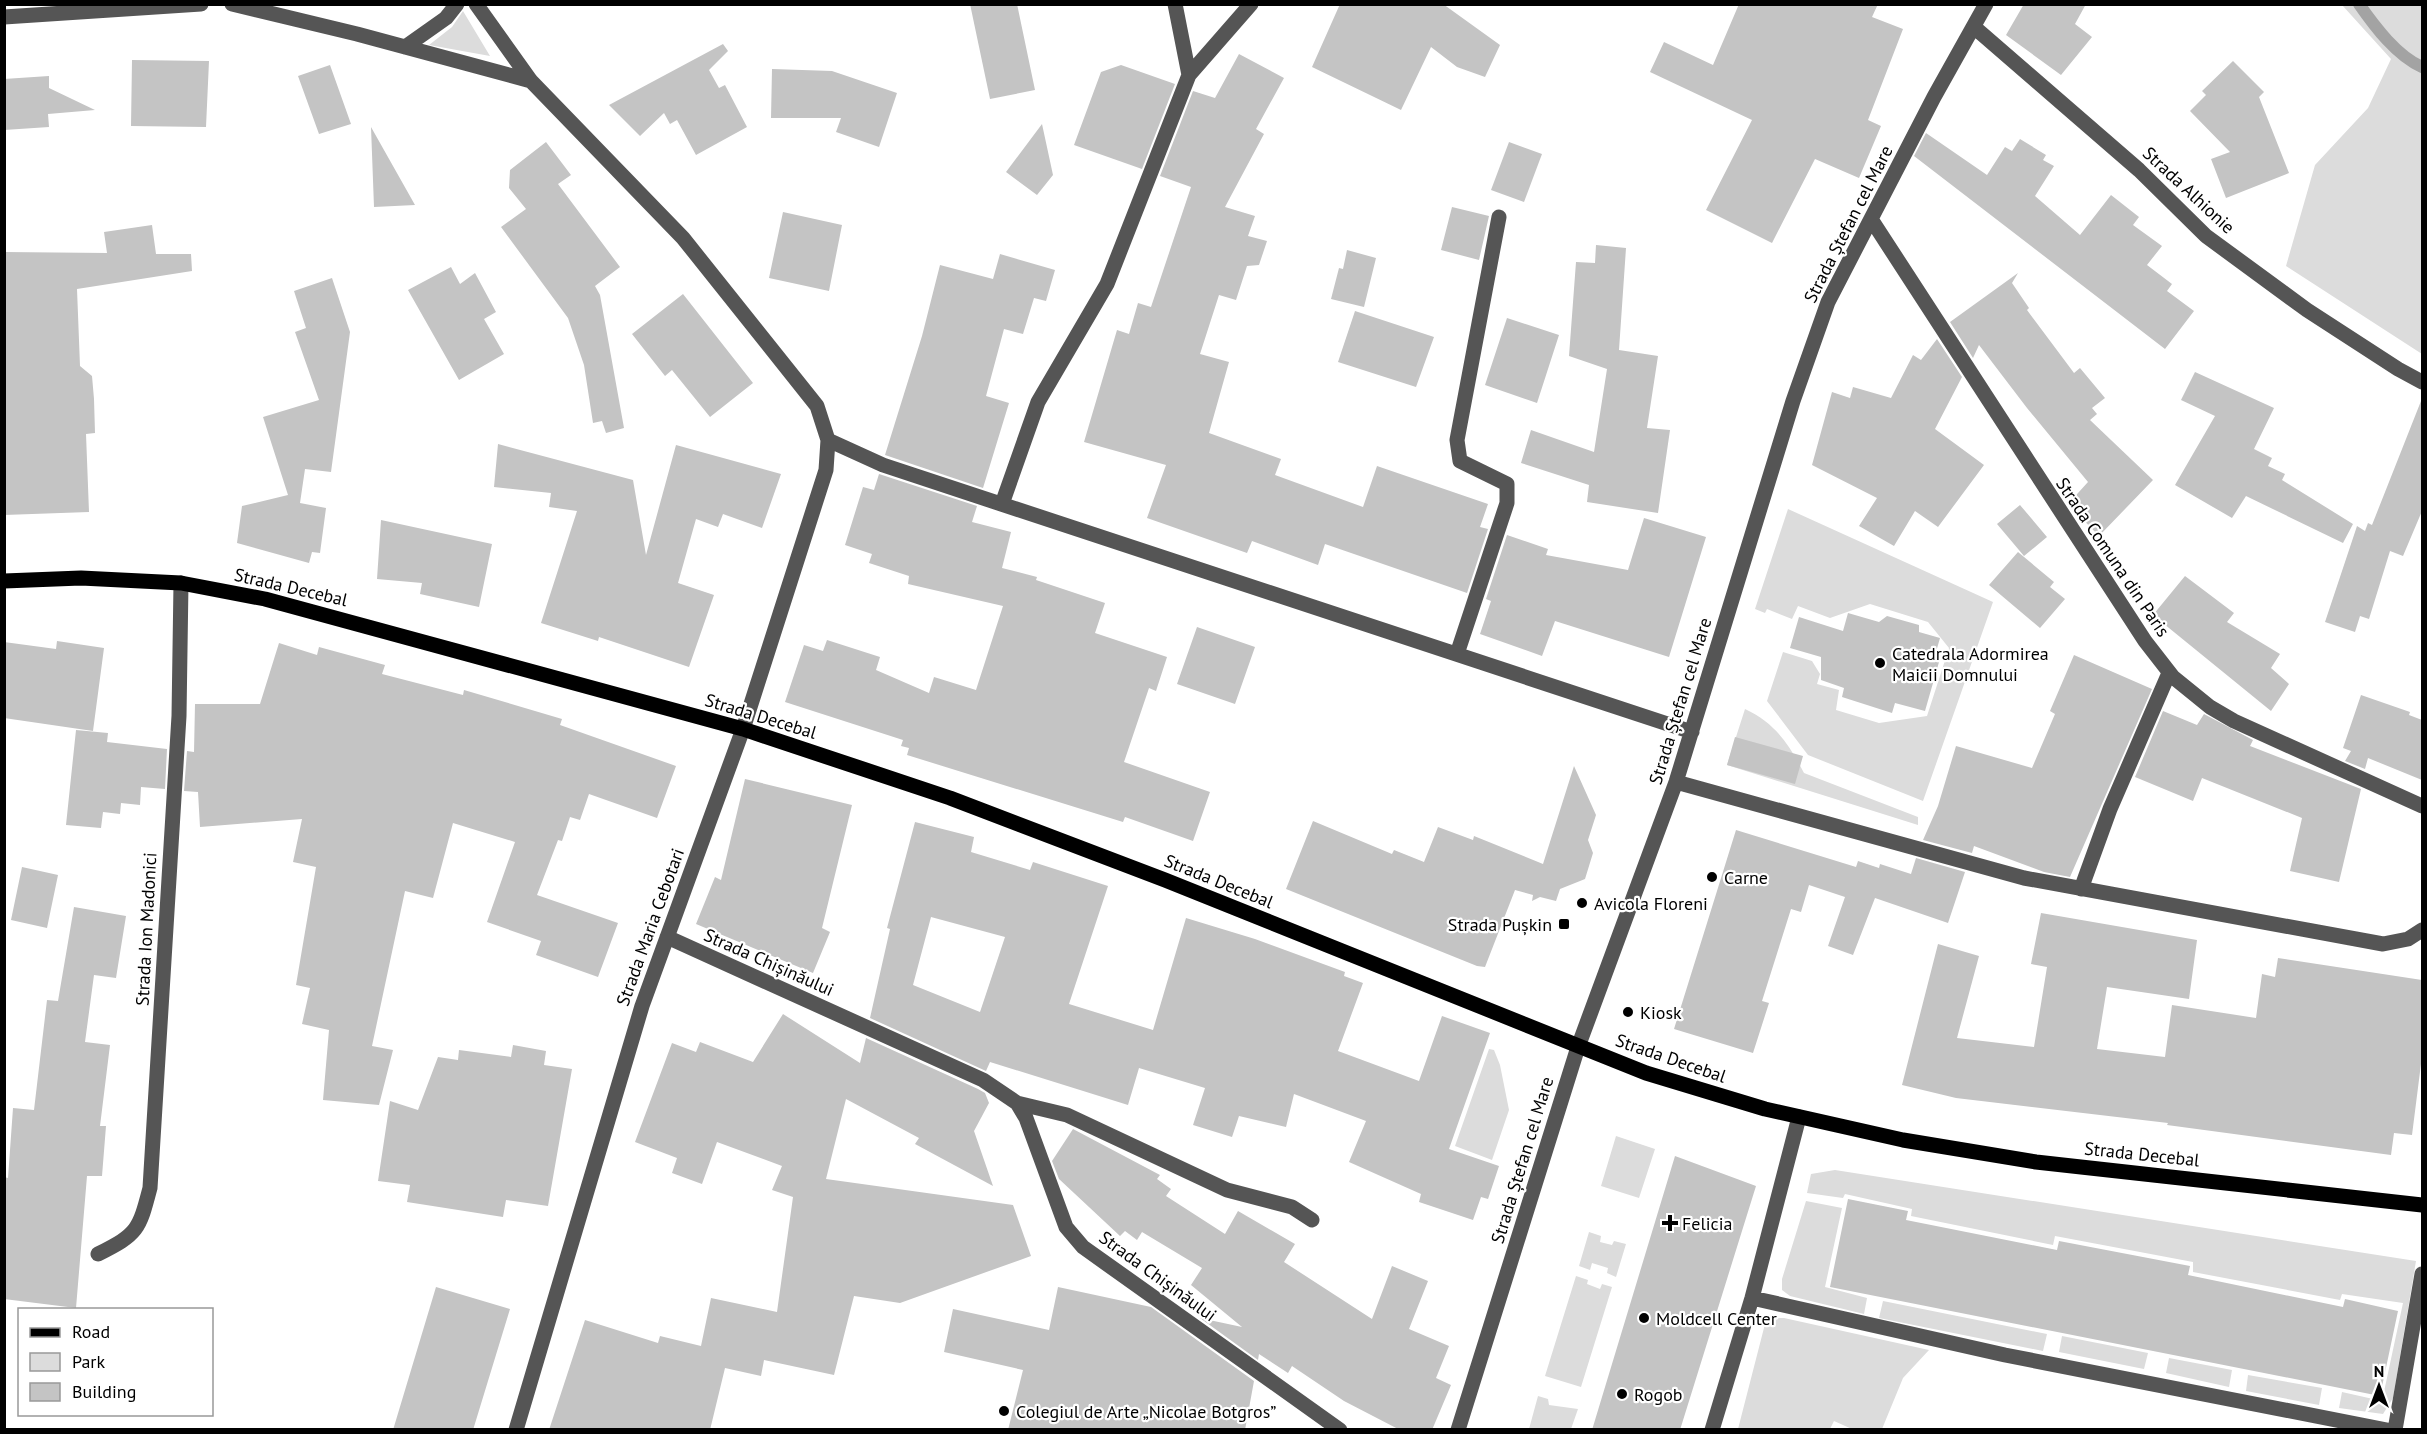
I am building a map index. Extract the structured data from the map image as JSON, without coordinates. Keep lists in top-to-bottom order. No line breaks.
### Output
{"streets":{"main road":["Strada Decebal"],"street":["Strada Alhionie","Strada Ștefan cel Mare","Strada Comuna din Paris","Strada Maria Cebotari","Strada Ion Madonici","Strada Chișinăului"]},"crossings":[["Strada Alhionie","Strada Ștefan cel Mare"],["Strada Ștefan cel Mare","Strada Comuna din Paris"],["Strada Ștefan cel Mare","Strada Decebal"],["Strada Decebal","Strada Maria Cebotari"],["Strada Decebal","Strada Ion Madonici"],["Strada Maria Cebotari","Strada Chișinăului"]],"places":{"other":["Catedrala Adormirea Maicii Domnului","Carne","Avicola Floreni","Kiosk","Moldcell Center","Rogob","Colegiul de Arte „Nicolae Botgros”"],"transit":["Strada Pușkin"],"health":["Felicia"]},"legend":["Road","Park","Building"],"north":"top"}
